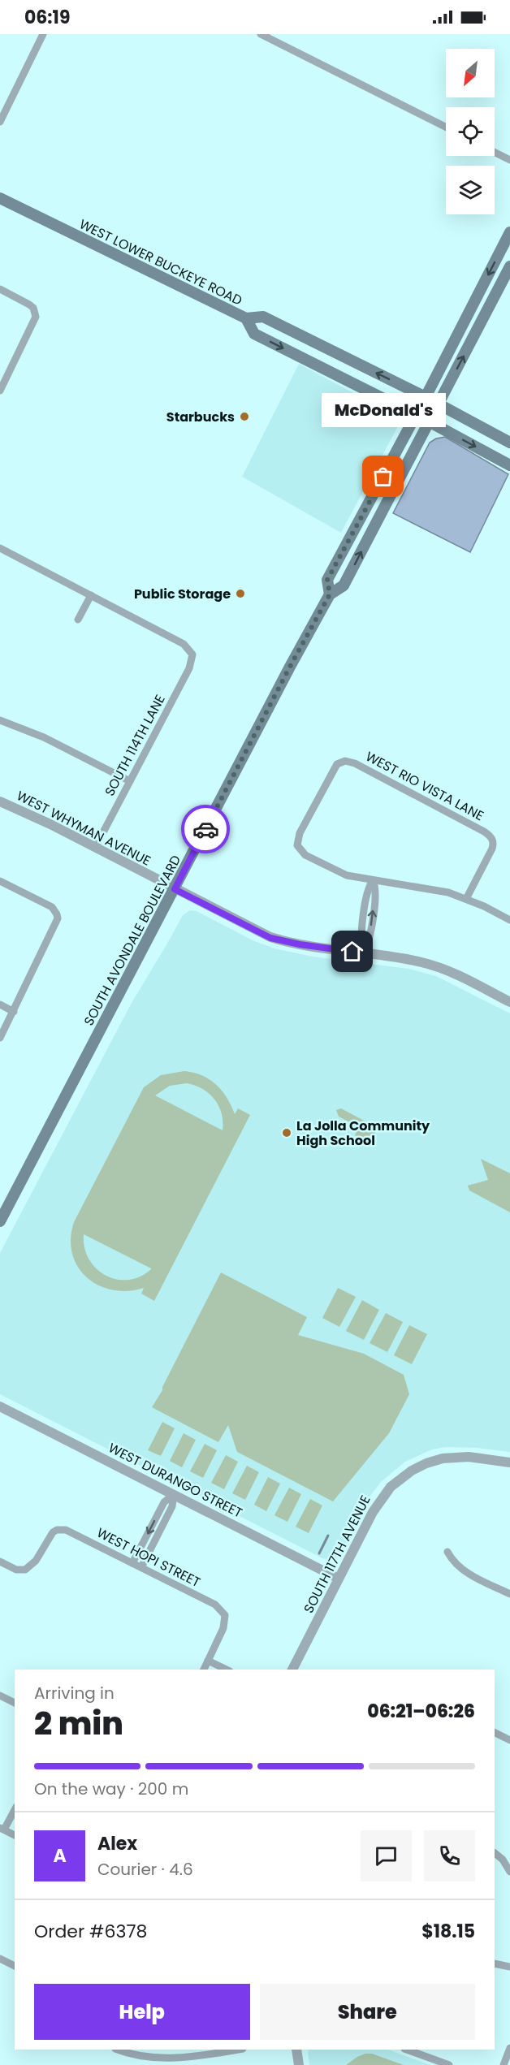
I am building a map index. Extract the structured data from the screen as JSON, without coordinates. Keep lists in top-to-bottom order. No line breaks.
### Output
{"streets":{"main road":["WEST LOWER BUCKEYE ROAD","SOUTH AVONDALE BOULEVARD"],"street":["SOUTH 114TH LANE","WEST RIO VISTA LANE","WEST WHYMAN AVENUE","WEST DURANGO STREET","SOUTH 117TH AVENUE","WEST HOPI STREET"]},"crossings":[["WEST LOWER BUCKEYE ROAD","SOUTH AVONDALE BOULEVARD"],["SOUTH 114TH LANE","WEST WHYMAN AVENUE"],["WEST WHYMAN AVENUE","SOUTH AVONDALE BOULEVARD"],["WEST DURANGO STREET","SOUTH 117TH AVENUE"]],"places":["Starbucks","McDonald's","Public Storage","La Jolla Community High School"],"north":"bottom left","page":{"status":"06:19","bubble":"McDonald's","heading":["2 min","Arriving in","06:21–06:26"],"panel":["Alex","Courier · 4.6","Order #6378","$18.15"],"bar":"On the way · 200 m","round":"A","buttons":["Help","Share"]}}
